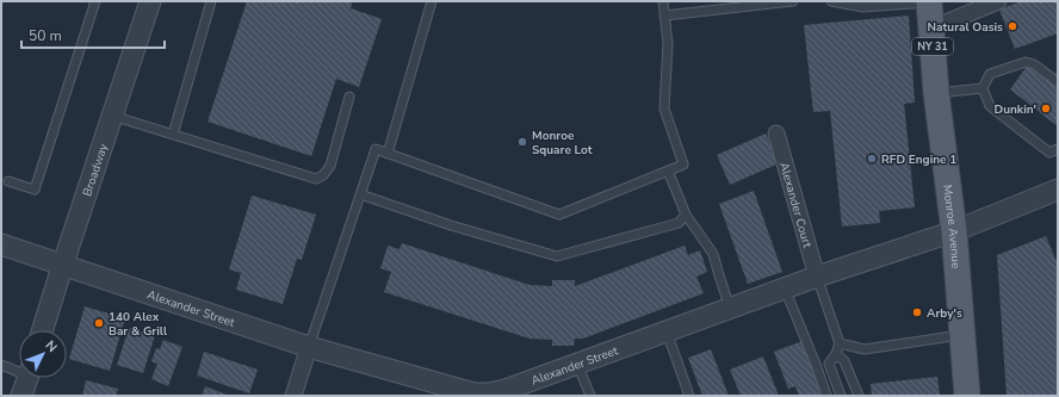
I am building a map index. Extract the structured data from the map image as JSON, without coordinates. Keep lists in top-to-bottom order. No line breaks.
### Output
{"streets":{"main road":["NY 31","Monroe Avenue"],"street":["Broadway","Alexander Court","Alexander Street"]},"crossings":[["Broadway","Alexander Street"],["Alexander Court","Alexander Street"],["Monroe Avenue","Alexander Street"]],"places":["Natural Oasis","Dunkin'","Monroe Square Lot","RFD Engine 1","Arby's","140 Alex Bar & Grill"],"scale_bar":"50 m","north":"top right"}
